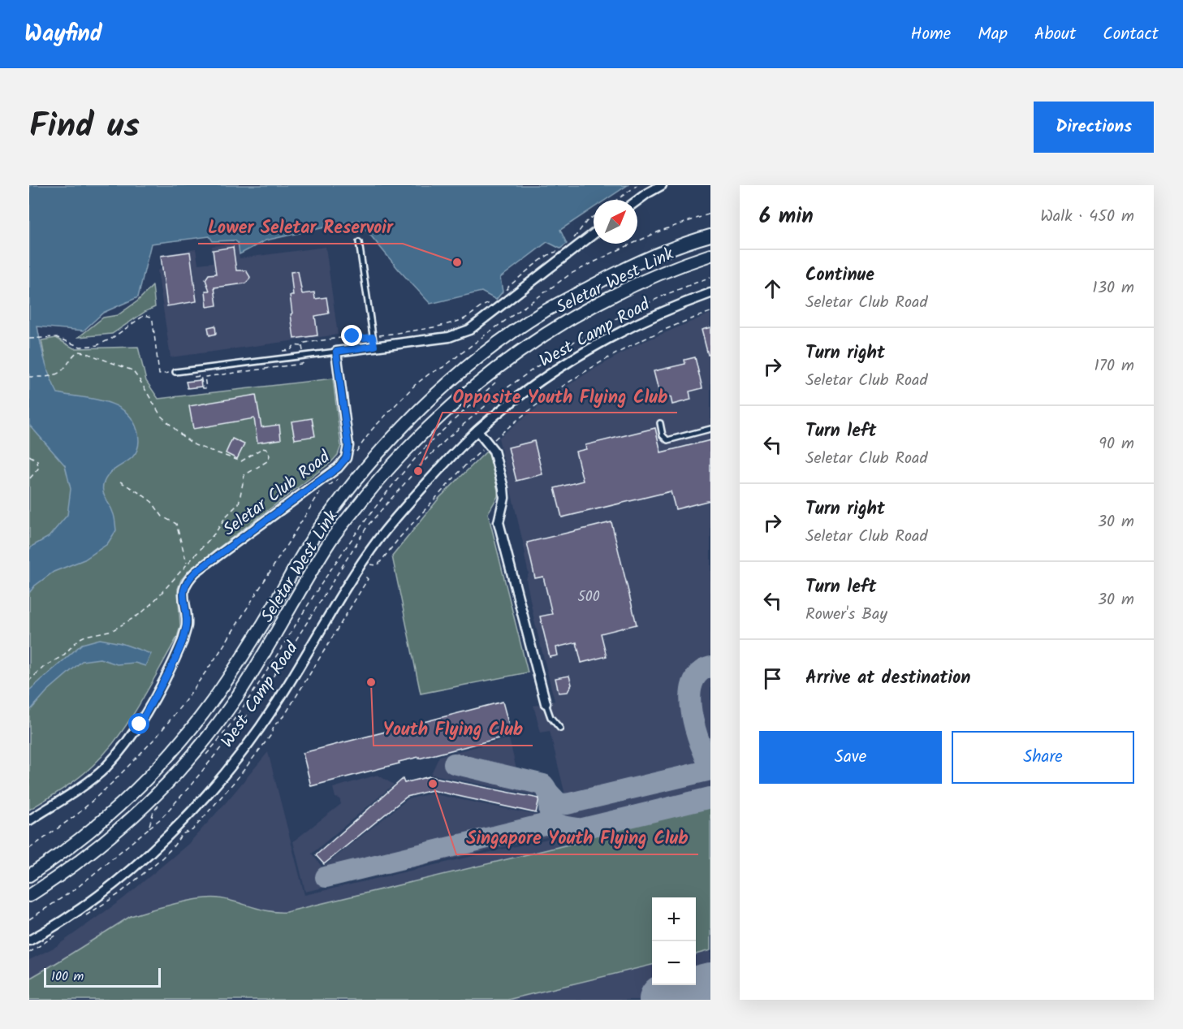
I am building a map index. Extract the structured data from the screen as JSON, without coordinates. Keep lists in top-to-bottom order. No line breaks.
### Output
{"streets":{"main road":["Seletar West Link"],"street":["West Camp Road","Seletar Club Road"]},"places":["Lower Seletar Reservoir","Opposite Youth Flying Club","Youth Flying Club","Singapore Youth Flying Club"],"house_numbers":["500"],"scale_bar":"100 m","north":"top right","page":{"header":"Wayfind","nav":["Home","Map","About","Contact"],"title":"Find us","buttons":["Directions",["Save","Share"]],"heading":["6 min","Walk · 450 m"],"list":[["Continue","Seletar Club Road","130 m"],["Turn right","Seletar Club Road","170 m"],["Turn left","Seletar Club Road","90 m"],["Turn right","Seletar Club Road","30 m"],["Turn left","Rower's Bay","30 m"],"Arrive at destination"],"map_buttons":["+","−"],"scale":"100 m"}}
